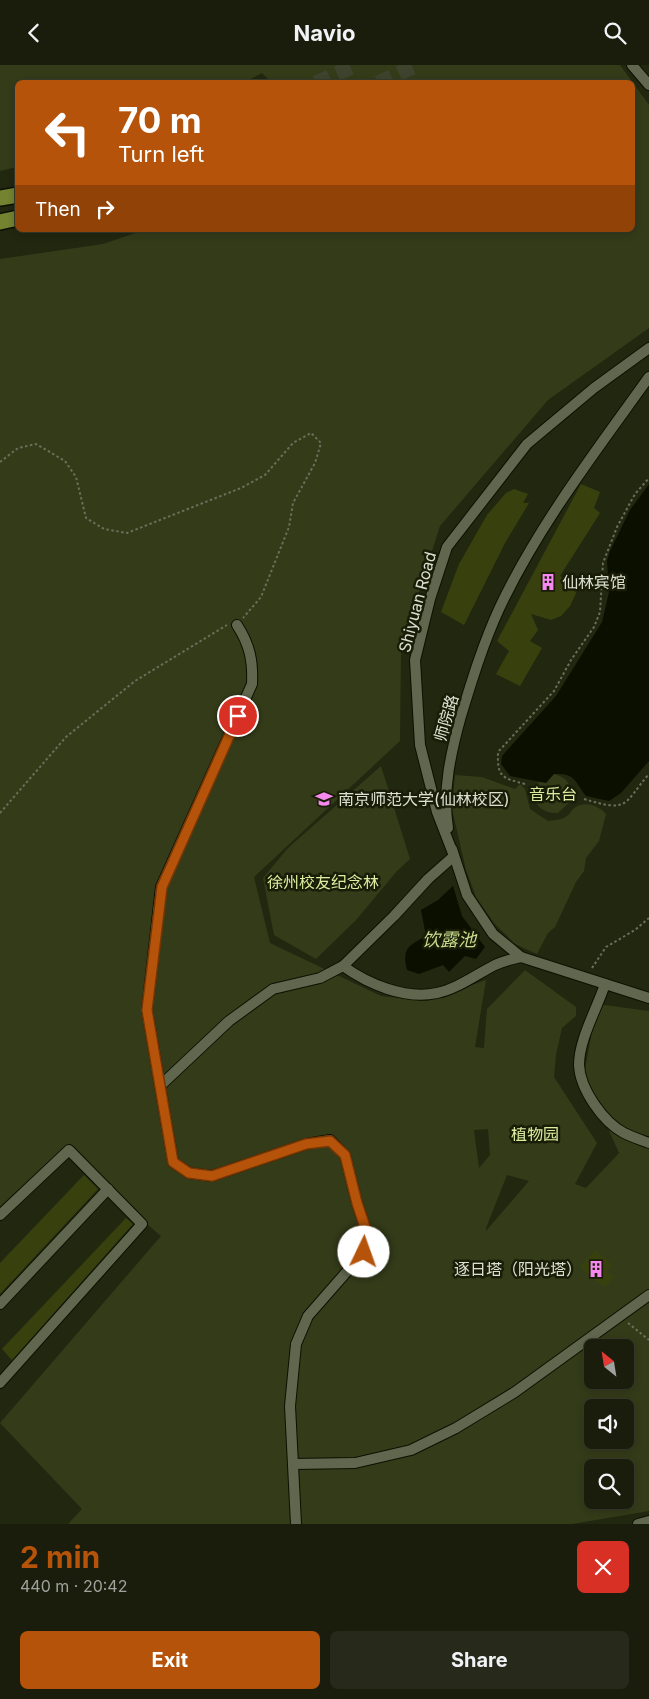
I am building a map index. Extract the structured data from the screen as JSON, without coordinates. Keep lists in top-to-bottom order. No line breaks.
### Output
{"streets":{"street":["Shiyuan Road","师院路"]},"crossings":[["Shiyuan Road","师院路"]],"water":["饮露池"],"parks":["音乐台","徐州校友纪念林","植物园"],"places":{"building":["仙林宾馆","逐日塔（阳光塔）"],"school or university":["南京师范大学(仙林校区)"]},"north":"top left","page":{"header":"Navio","turn":["70 m","Turn left"],"then":"Then","heading":["2 min","440 m · 20:42"],"buttons":["Exit","Share"]}}
